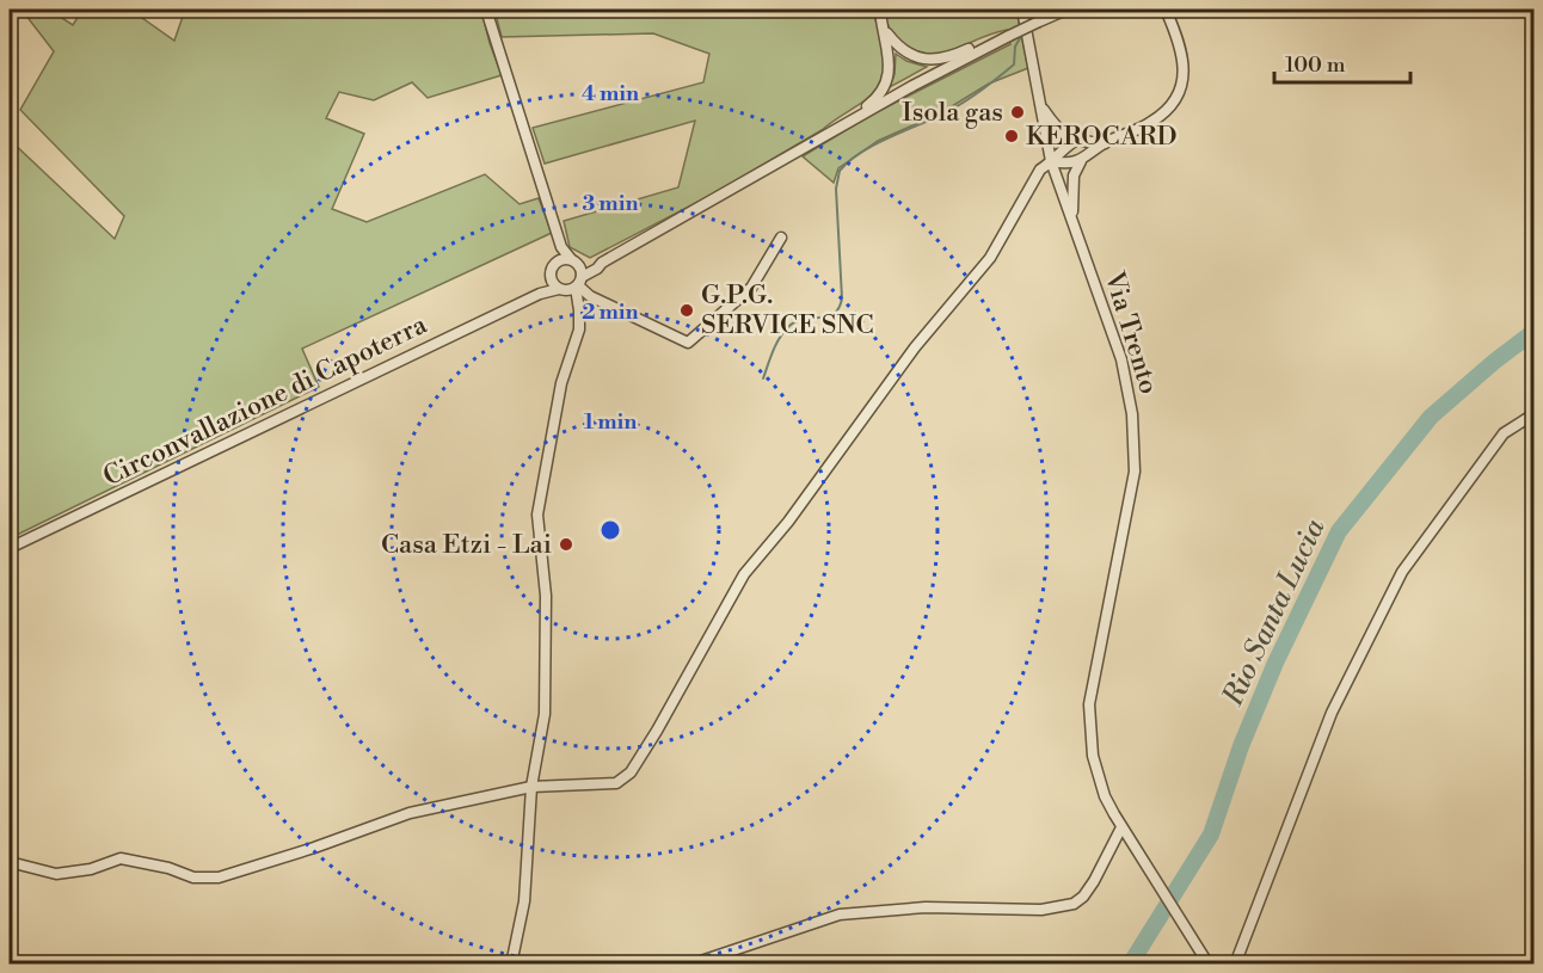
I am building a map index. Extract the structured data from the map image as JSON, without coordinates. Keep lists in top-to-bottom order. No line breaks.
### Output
{"streets":{"street":["Via Trento","Circonvallazione di Capoterra"]},"water":["Rio Santa Lucia"],"places":["Isola gas","KEROCARD","G.P.G. SERVICE SNC","Casa Etzi - Lai"],"scale_bar":"100 m","rings":["4 min","3 min","2 min","1 min"]}
